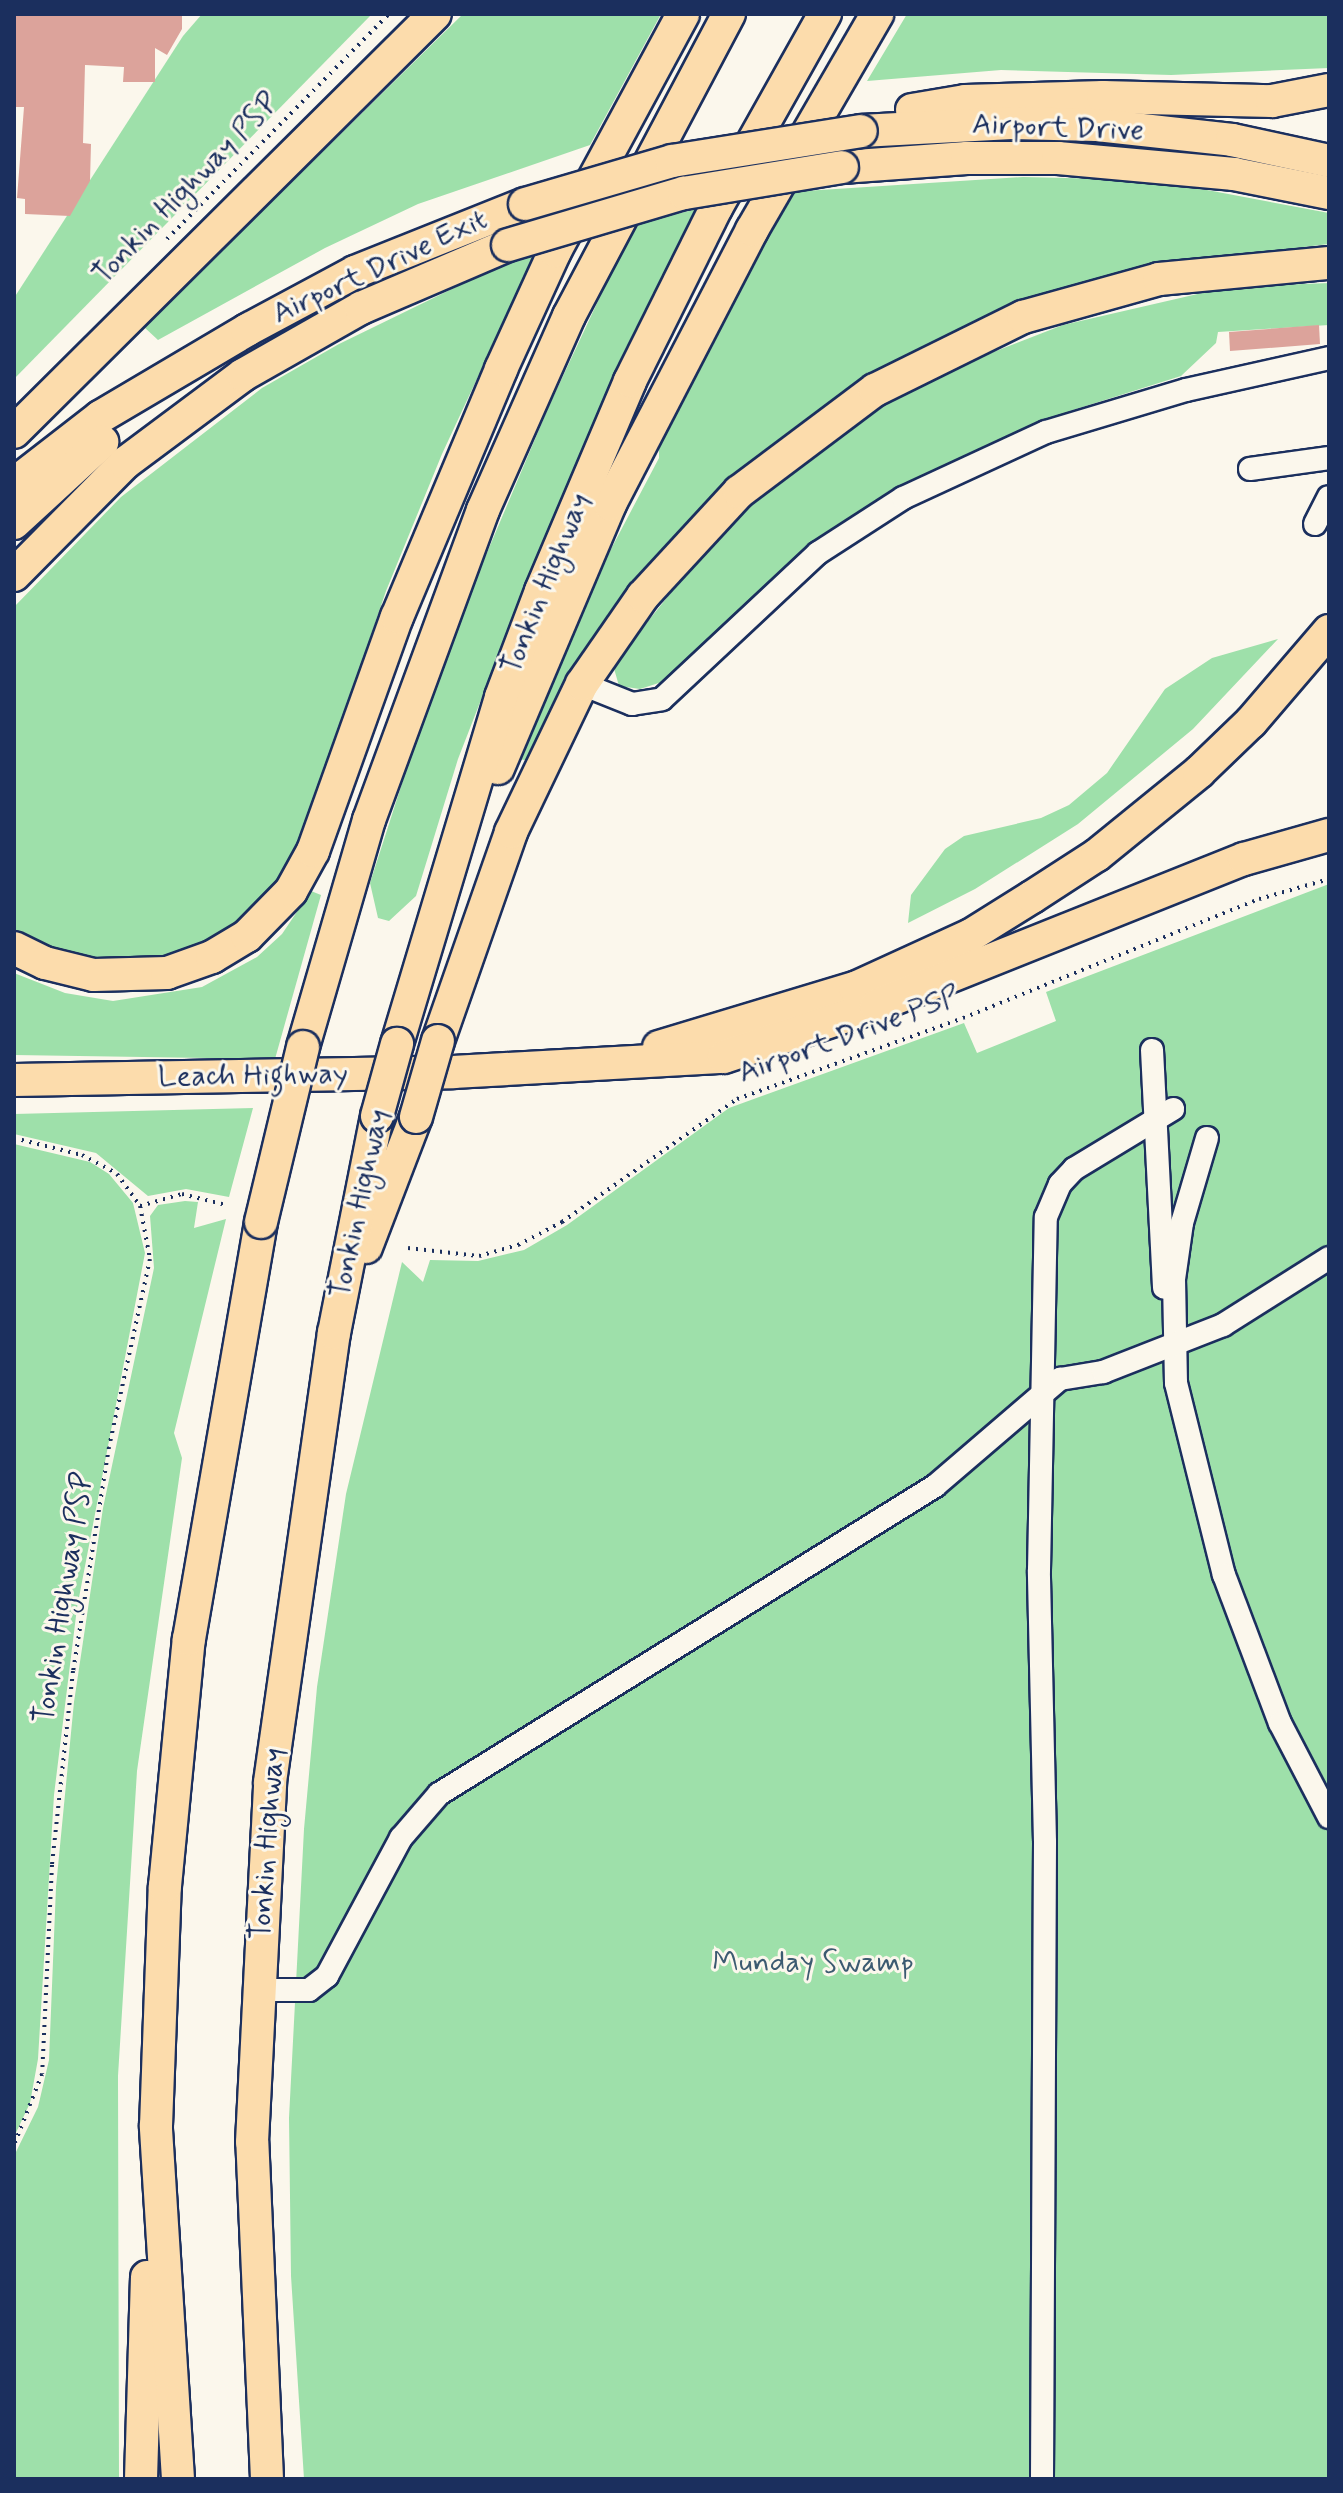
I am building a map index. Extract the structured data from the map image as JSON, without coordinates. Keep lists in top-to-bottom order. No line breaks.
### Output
{"streets":{"highway":["Airport Drive","Airport Drive Exit","Tonkin Highway","Leach Highway"],"path":["Tonkin Highway PSP","Airport Drive PSP"]},"crossings":[["Airport Drive","Airport Drive Exit"]],"parks":["Munday Swamp"]}
